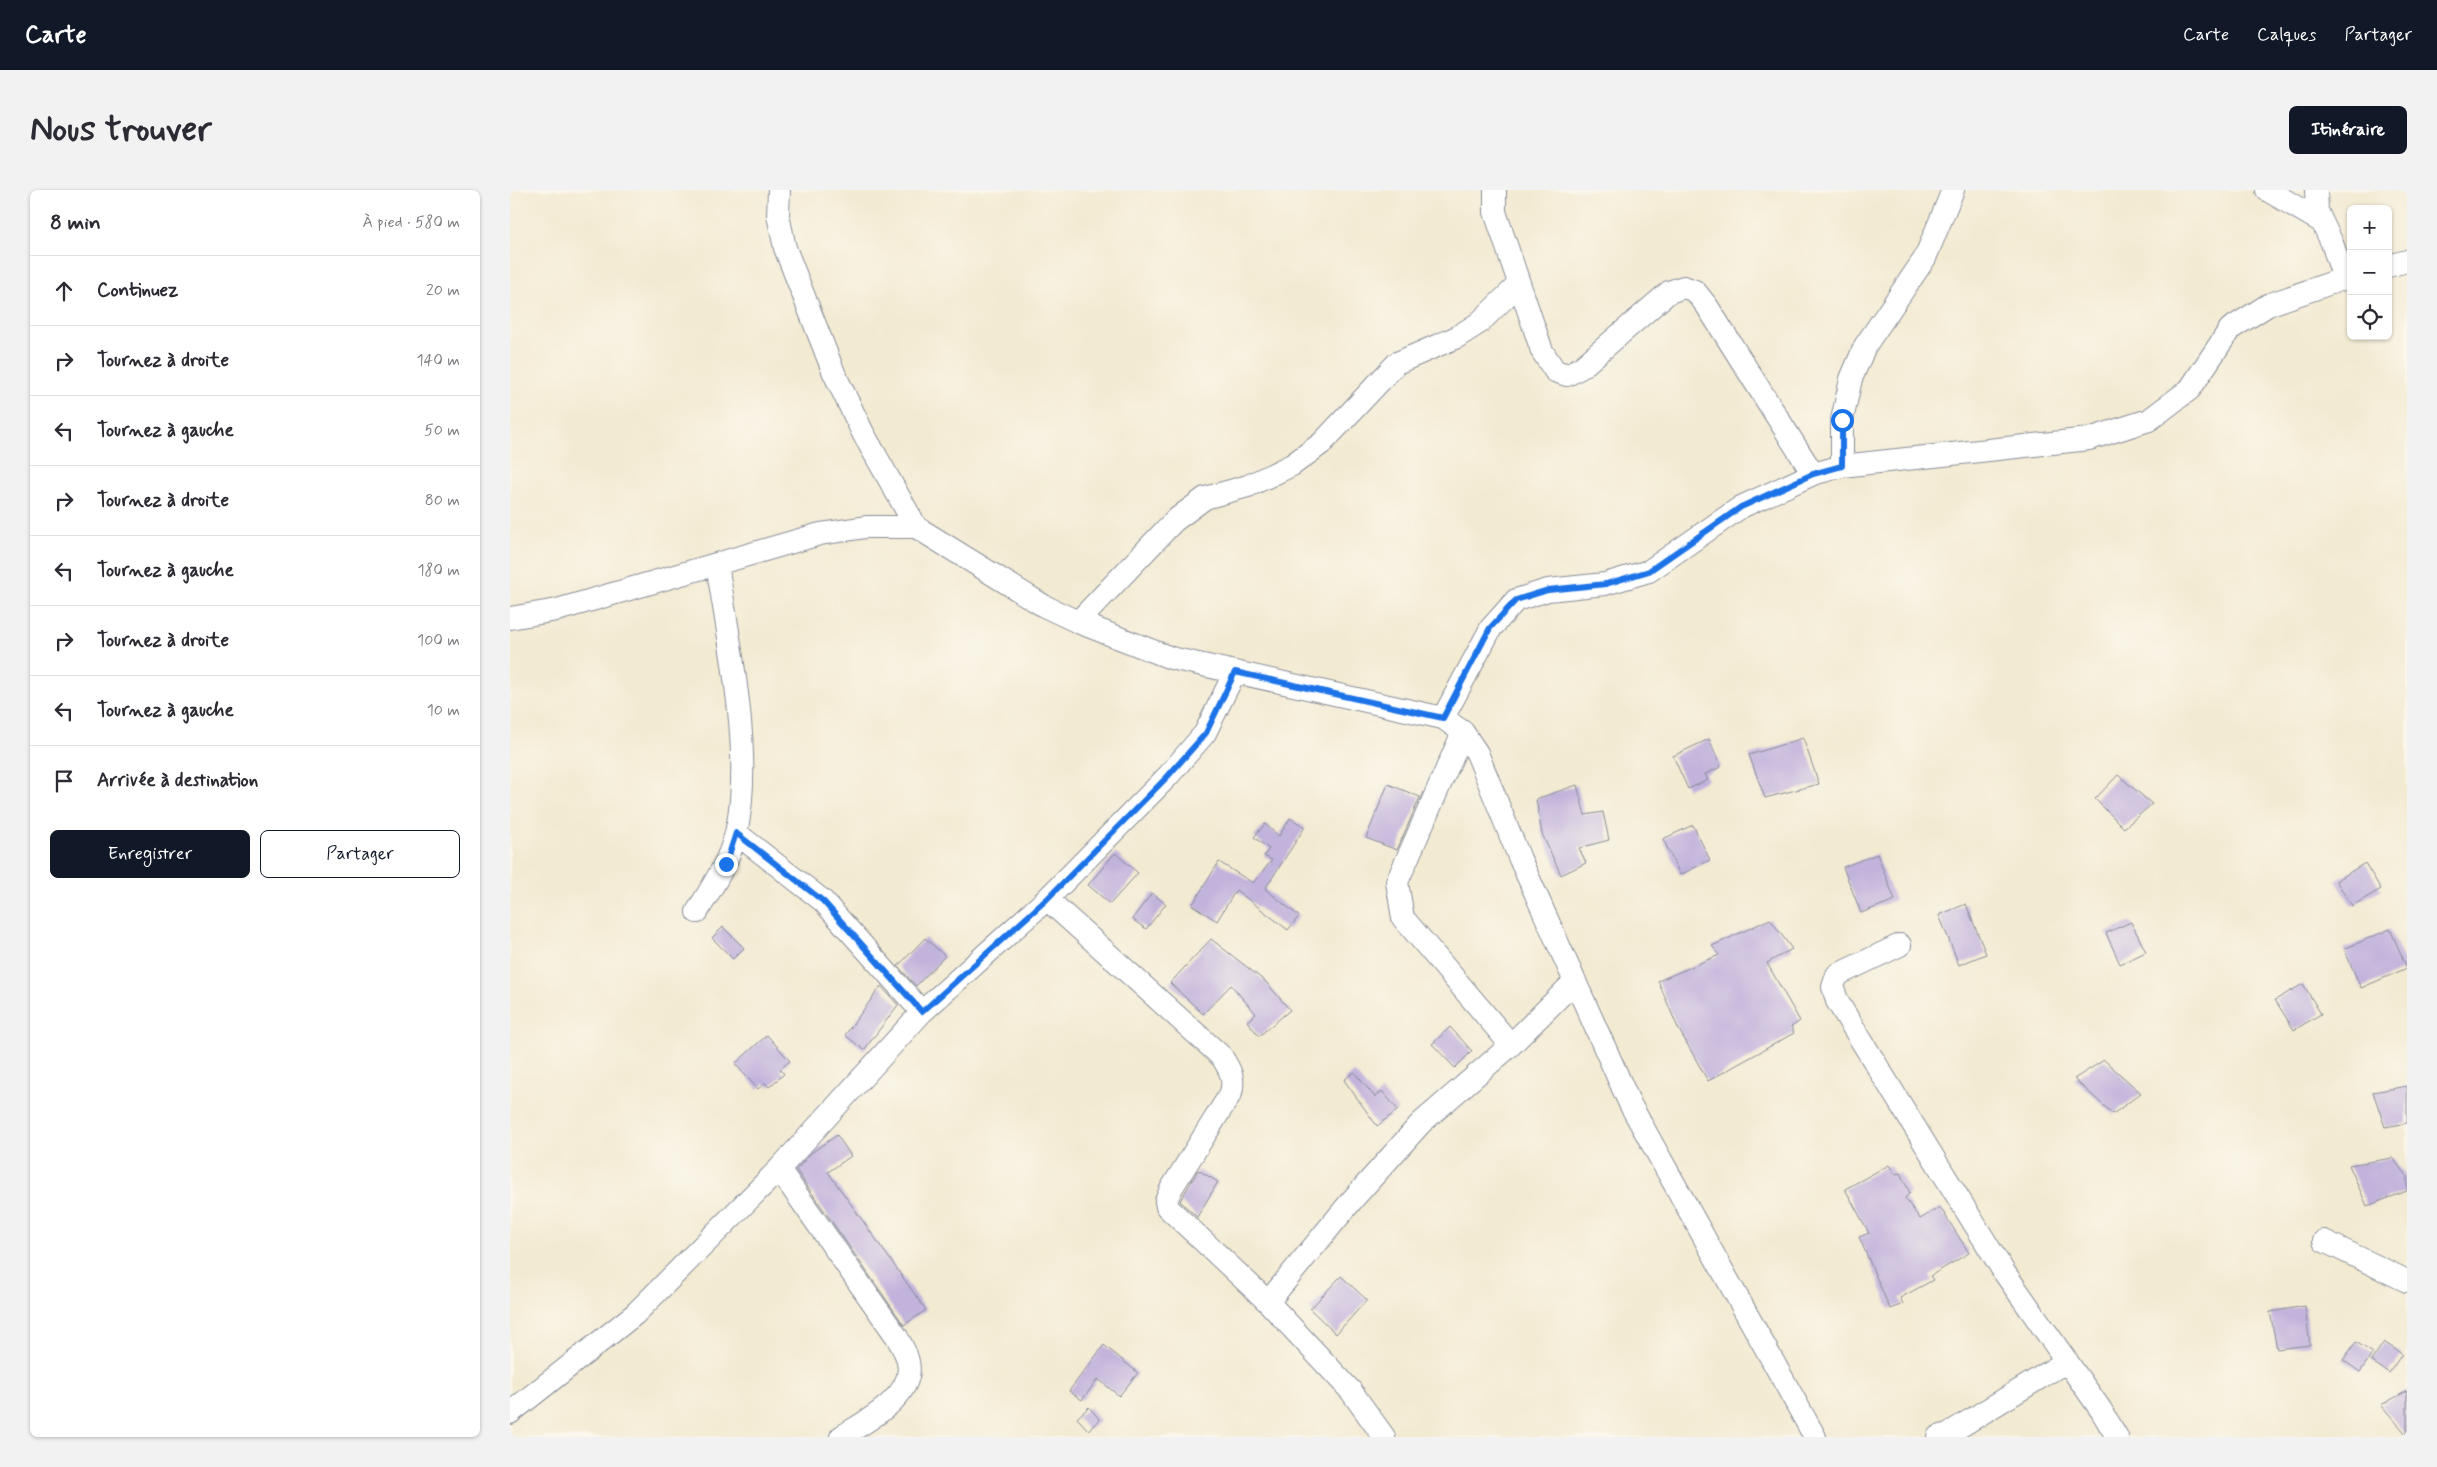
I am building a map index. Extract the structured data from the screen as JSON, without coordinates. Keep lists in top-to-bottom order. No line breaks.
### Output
{"page":{"header":"Carte","nav":["Carte","Calques","Partager"],"buttons":["Itinéraire",["Enregistrer","Partager"]],"title":"Nous trouver","heading":["8 min","À pied · 580 m"],"map_buttons":["+","−"],"list":[["Continuez","20 m"],["Tournez à droite","140 m"],["Tournez à gauche","50 m"],["Tournez à droite","80 m"],["Tournez à gauche","180 m"],["Tournez à droite","100 m"],["Tournez à gauche","10 m"],"Arrivée à destination"]}}
